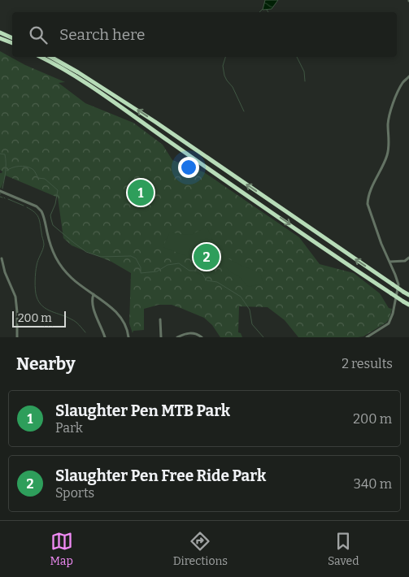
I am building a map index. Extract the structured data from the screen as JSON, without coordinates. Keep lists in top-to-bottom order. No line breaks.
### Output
{"scale_bar":"200 m","page":{"search":"Search here","pins":["1","2"],"scale":"200 m","heading":["Nearby","2 results"],"list":[{"mark":"1","name":"Slaughter Pen MTB Park","note":"Park","value":"200 m"},{"mark":"2","name":"Slaughter Pen Free Ride Park","note":"Sports","value":"340 m"}],"nav":["Map","Directions","Saved"]}}
